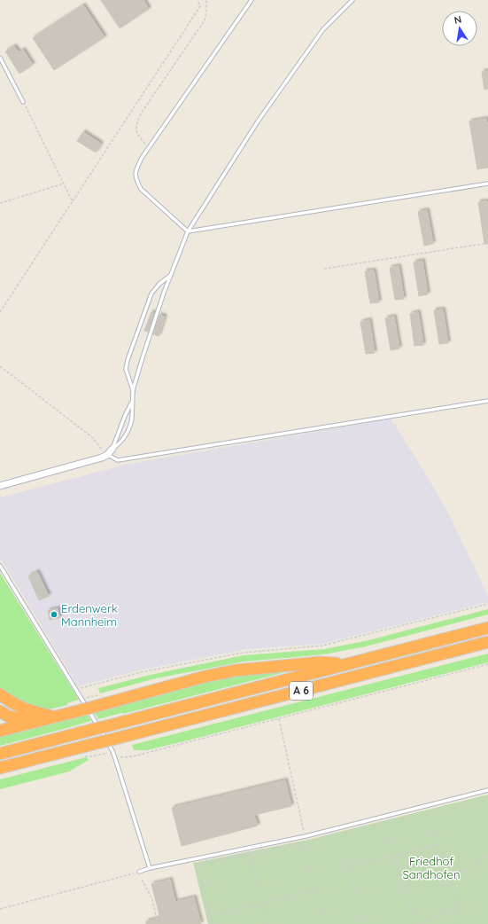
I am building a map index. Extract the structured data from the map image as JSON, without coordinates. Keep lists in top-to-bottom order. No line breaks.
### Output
{"streets":{"highway":["A 6"]},"parks":["Friedhof Sandhofen"],"places":["Erdenwerk Mannheim"],"north":"top"}
